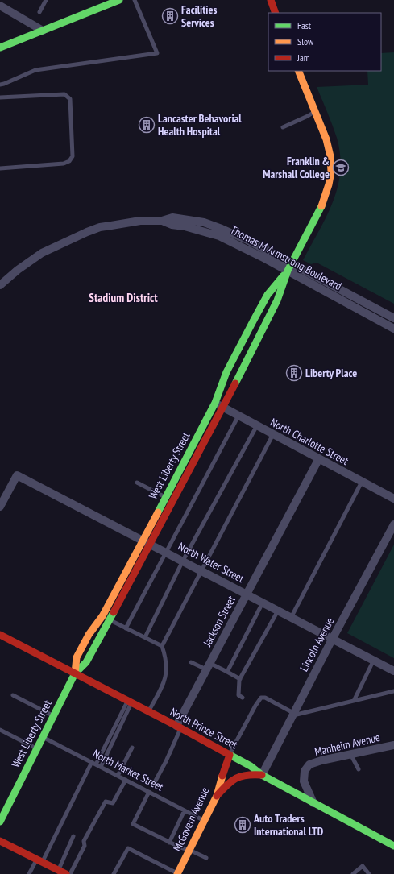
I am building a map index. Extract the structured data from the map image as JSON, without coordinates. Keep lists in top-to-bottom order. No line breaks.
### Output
{"streets":{"main road":["West Liberty Street","North Prince Street","McGovern Avenue"],"street":["Thomas M Armstrong Boulevard","North Charlotte Street","North Water Street","Jackson Street","Lincoln Avenue","Manheim Avenue"],"lane":["North Market Street"]},"crossings":[["Thomas M Armstrong Boulevard","West Liberty Street"],["North Charlotte Street","West Liberty Street"],["North Charlotte Street","Jackson Street"],["West Liberty Street","North Water Street"],["West Liberty Street","North Prince Street"],["West Liberty Street","North Market Street"],["North Water Street","Jackson Street"],["North Water Street","Lincoln Avenue"],["Jackson Street","North Prince Street"],["Lincoln Avenue","North Prince Street"],["North Prince Street","Manheim Avenue"],["North Prince Street","McGovern Avenue"],["North Market Street","McGovern Avenue"]],"districts":["Stadium District"],"places":{"building":["Facilities Services","Lancaster Behavorial Health Hospital","Liberty Place","Auto Traders International LTD"],"school or university":["Franklin & Marshall College"]},"legend":["Fast","Slow","Jam"]}
